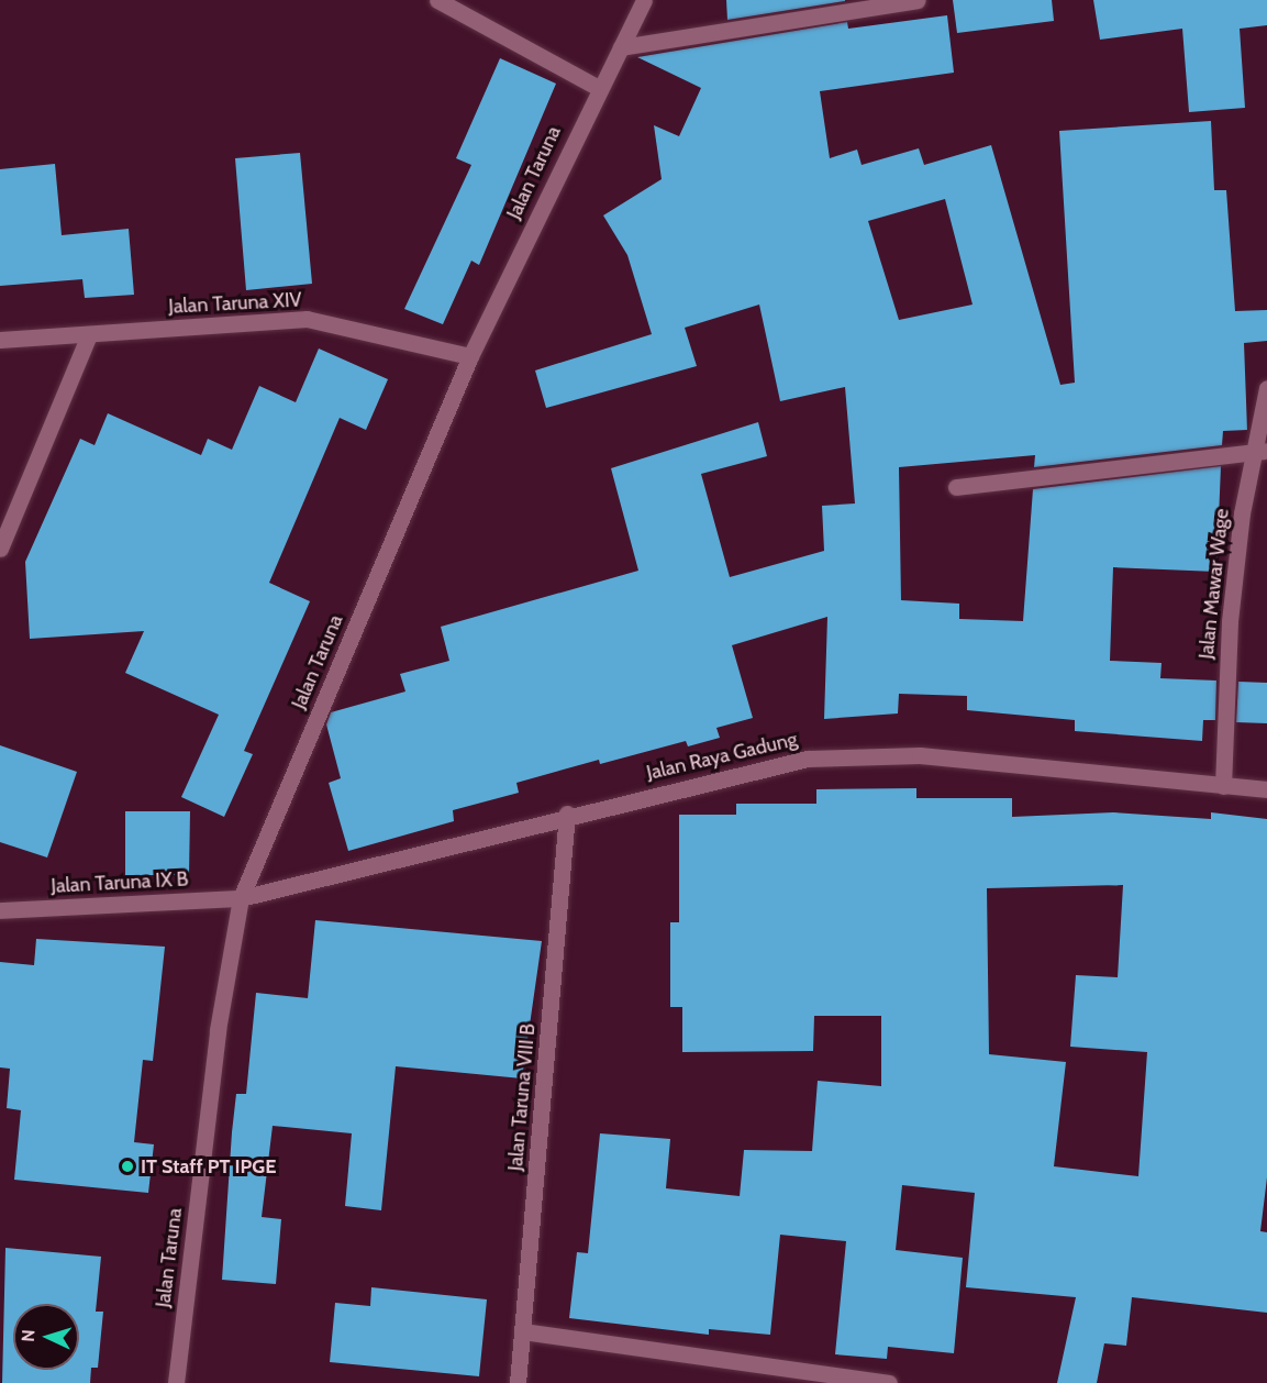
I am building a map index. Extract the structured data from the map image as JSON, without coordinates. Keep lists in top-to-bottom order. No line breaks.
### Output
{"streets":{"street":["Jalan Taruna","Jalan Taruna XIV","Jalan Mawar Wage","Jalan Raya Gadung","Jalan Taruna IX B","Jalan Taruna VIII B"]},"crossings":[["Jalan Taruna","Jalan Taruna XIV"],["Jalan Taruna","Jalan Raya Gadung"],["Jalan Taruna","Jalan Taruna IX B"],["Jalan Mawar Wage","Jalan Raya Gadung"],["Jalan Raya Gadung","Jalan Taruna IX B"],["Jalan Raya Gadung","Jalan Taruna VIII B"]],"places":["IT Staff PT IPGE"],"north":"left"}
